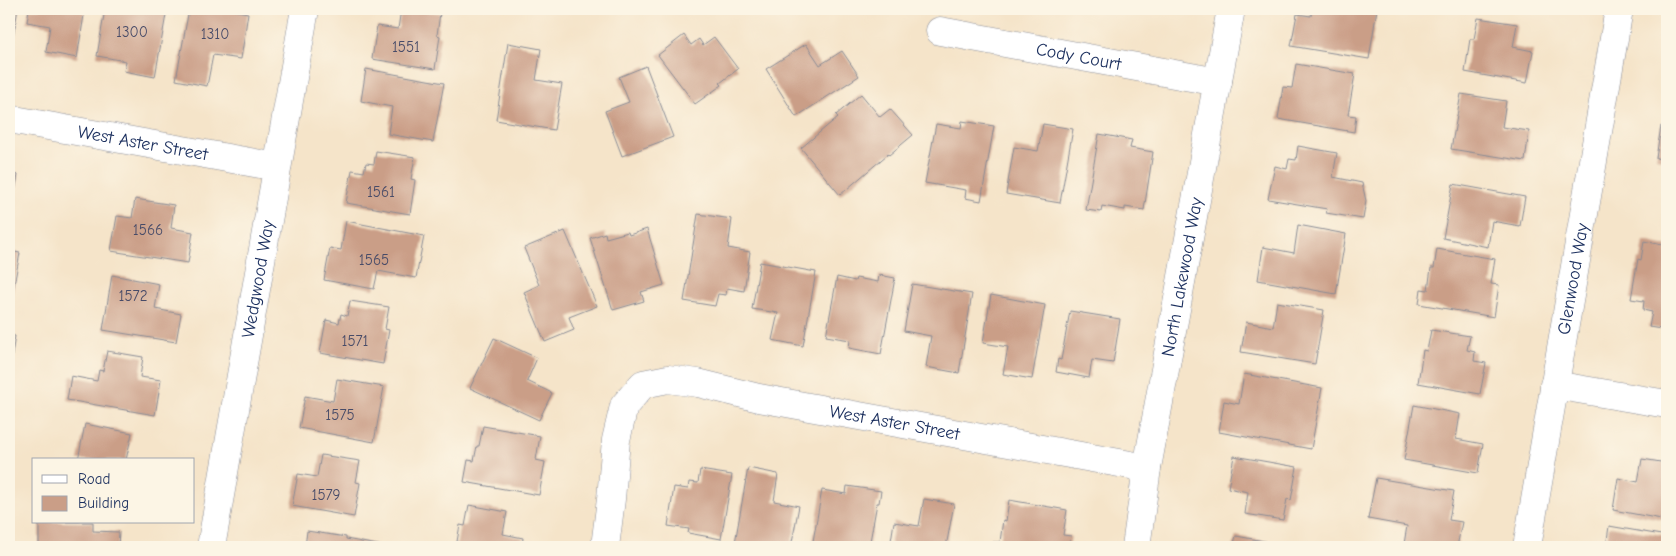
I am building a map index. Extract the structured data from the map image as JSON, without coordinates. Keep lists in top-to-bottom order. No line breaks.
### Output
{"streets":{"street":["Cody Court","West Aster Street","Wedgwood Way","North Lakewood Way","Glenwood Way"]},"crossings":[["Cody Court","North Lakewood Way"],["West Aster Street","Wedgwood Way"],["West Aster Street","North Lakewood Way"]],"house_numbers":["1300","1310","1551","1561","1566","1565","1572","1571","1575","1579"],"legend":["Road","Building"]}
